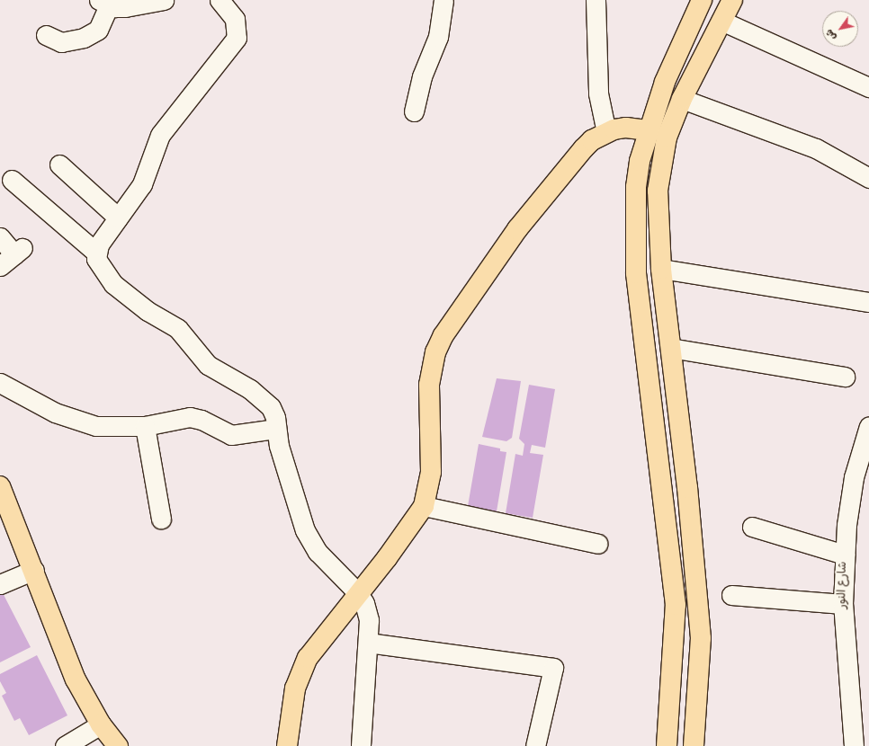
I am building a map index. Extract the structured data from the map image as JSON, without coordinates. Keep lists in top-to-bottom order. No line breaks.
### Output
{"streets":{"street":["شارع النور"]},"north":"bottom left"}
